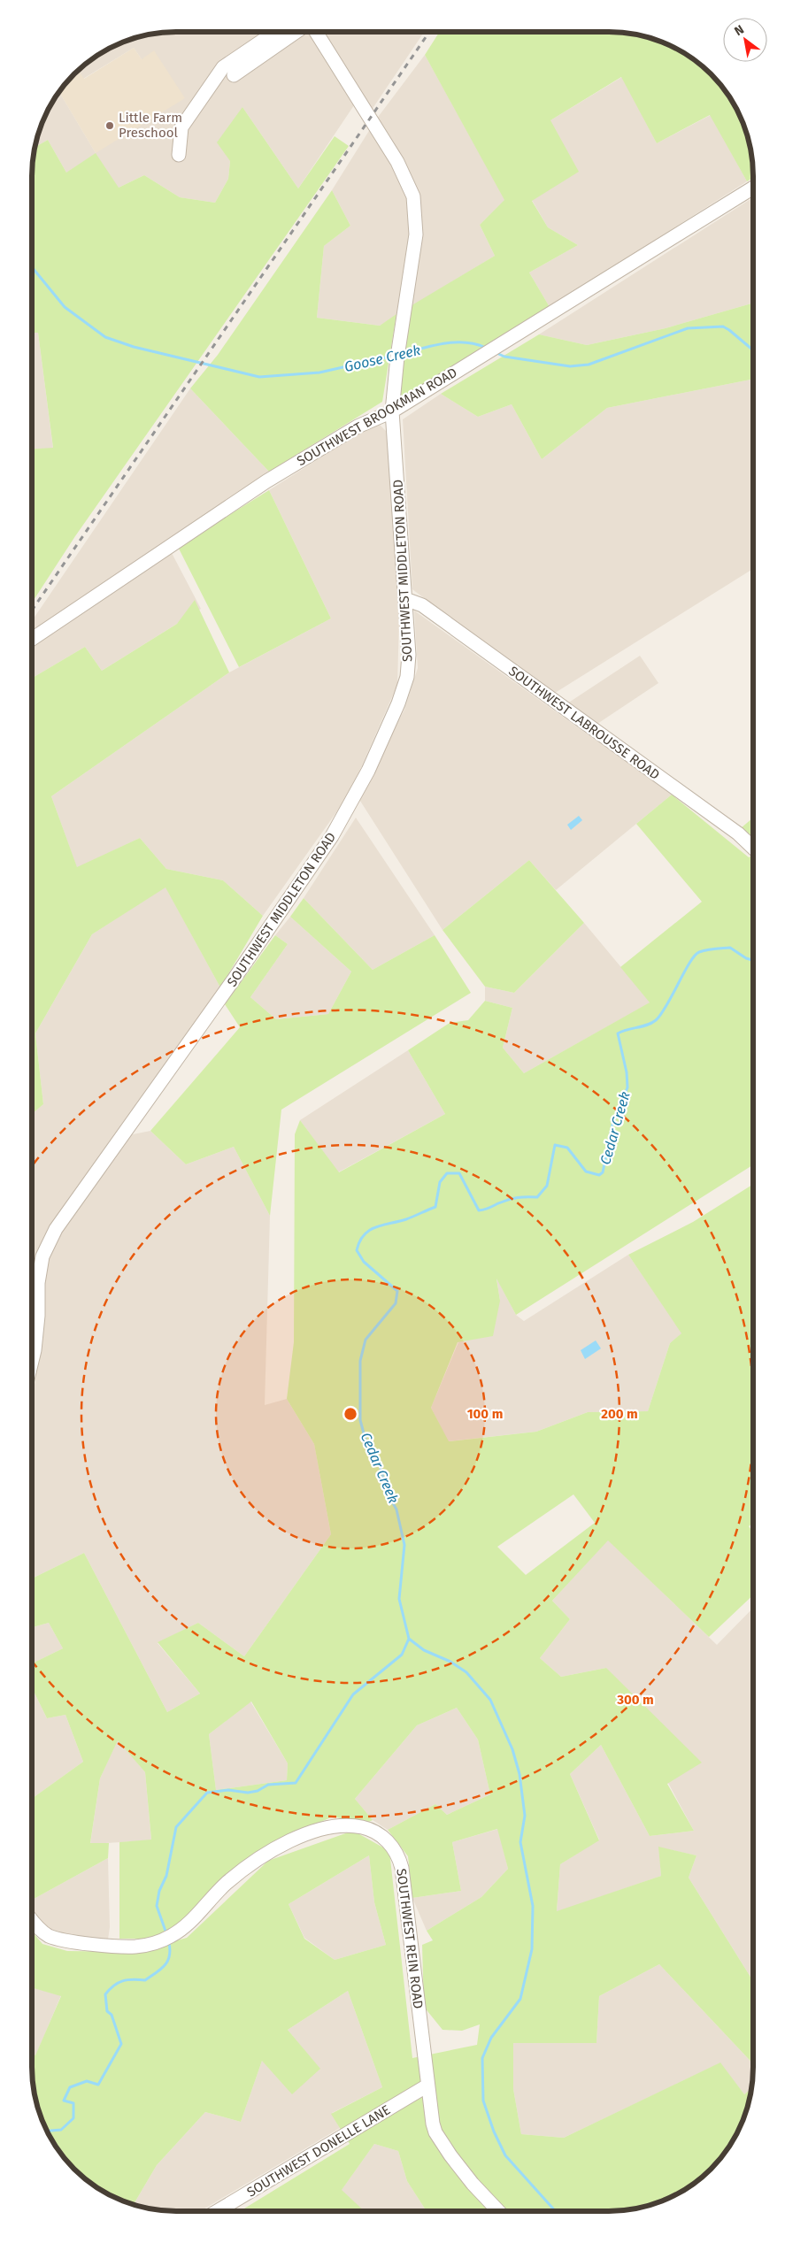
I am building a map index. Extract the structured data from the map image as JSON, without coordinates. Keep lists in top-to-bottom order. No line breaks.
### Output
{"streets":{"street":["SOUTHWEST BROOKMAN ROAD","SOUTHWEST MIDDLETON ROAD","SOUTHWEST LABROUSSE ROAD","SOUTHWEST REIN ROAD","SOUTHWEST DONELLE LANE"]},"crossings":[["SOUTHWEST BROOKMAN ROAD","SOUTHWEST MIDDLETON ROAD"],["SOUTHWEST MIDDLETON ROAD","SOUTHWEST LABROUSSE ROAD"],["SOUTHWEST REIN ROAD","SOUTHWEST DONELLE LANE"]],"water":["Goose Creek","Cedar Creek"],"places":["Little Farm Preschool"],"north":"top left","rings":["100 m","200 m","300 m"]}
